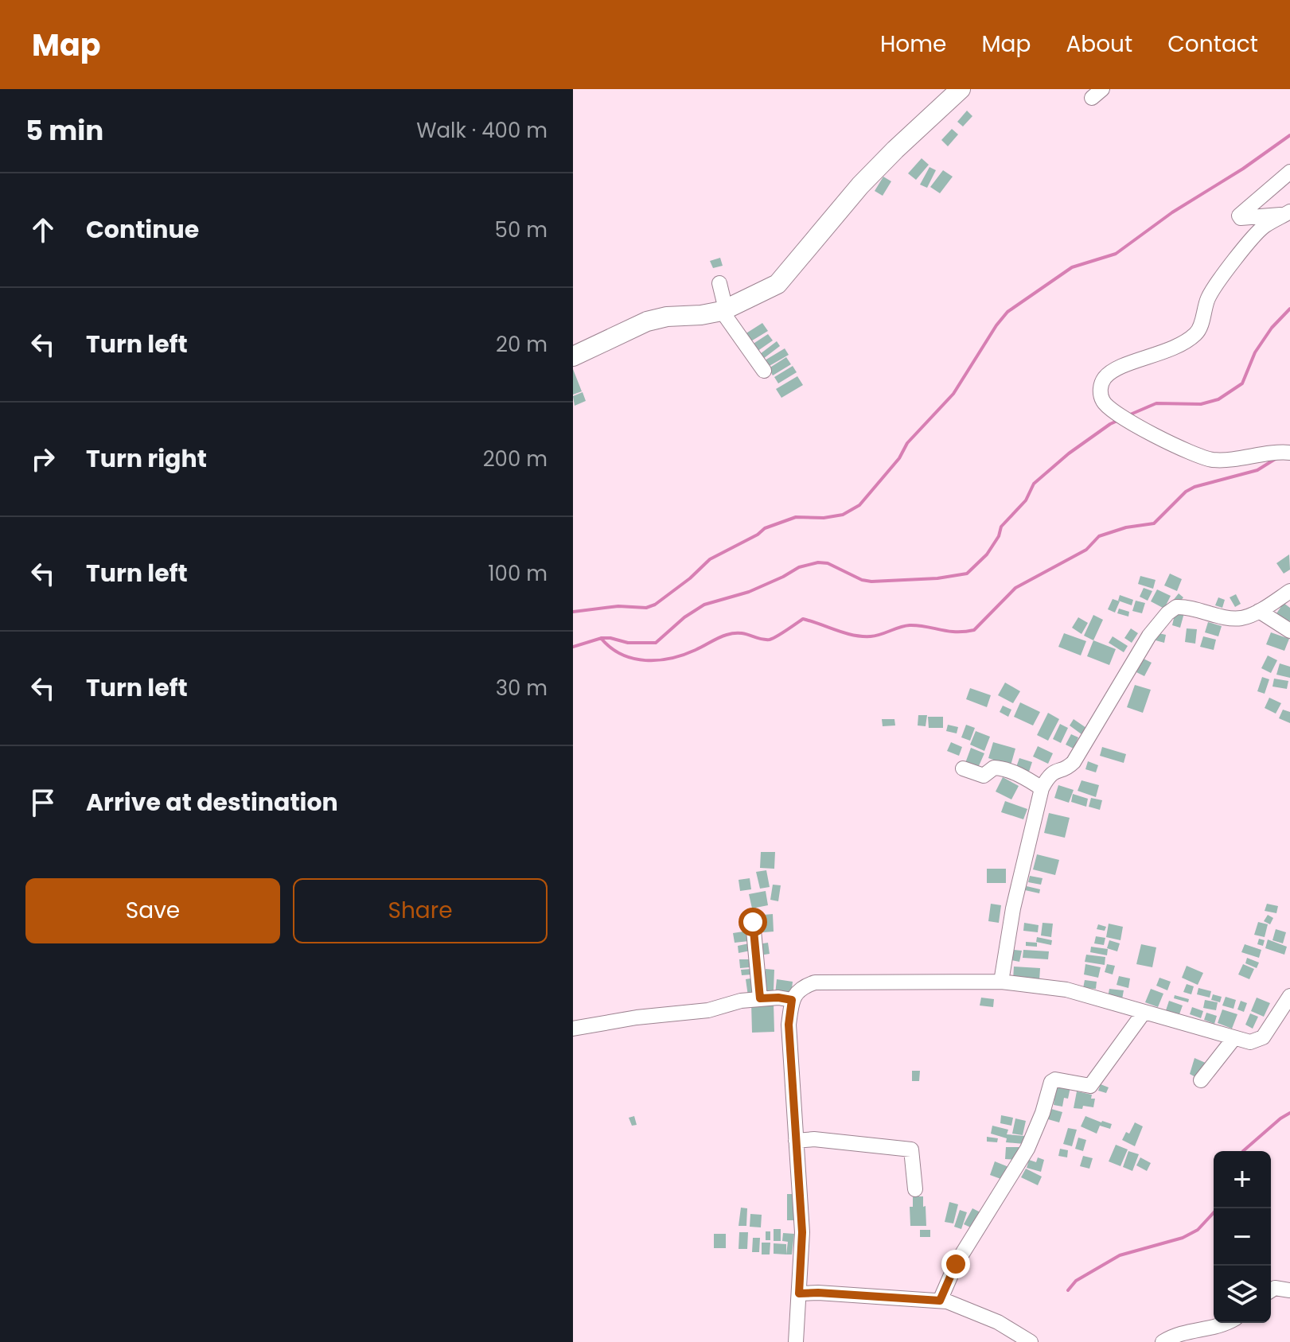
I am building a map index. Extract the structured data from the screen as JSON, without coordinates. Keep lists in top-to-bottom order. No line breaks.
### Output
{"page":{"header":"Map","nav":["Home","Map","About","Contact"],"heading":["5 min","Walk · 400 m"],"list":[["Continue","50 m"],["Turn left","20 m"],["Turn right","200 m"],["Turn left","100 m"],["Turn left","30 m"],"Arrive at destination"],"buttons":["Save","Share"],"map_buttons":["+","−"]}}
